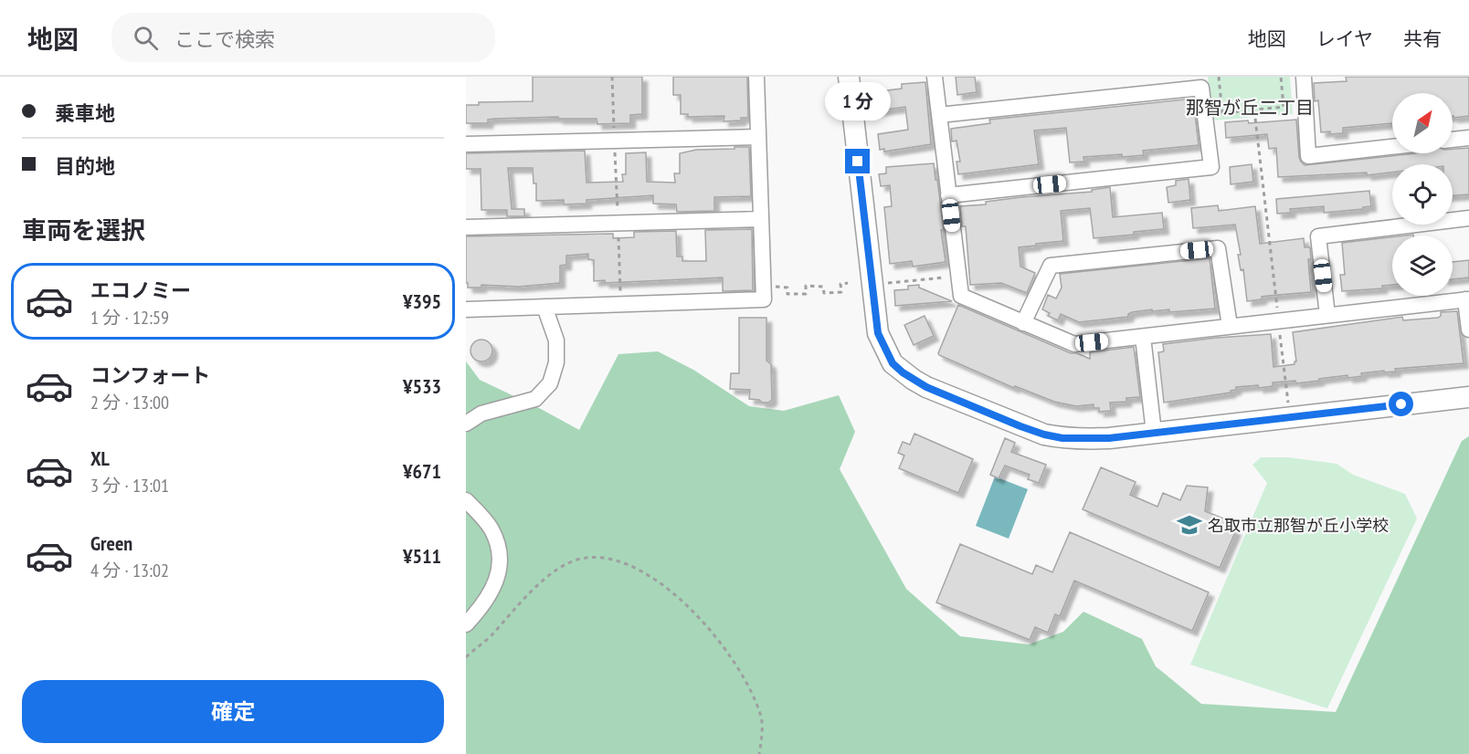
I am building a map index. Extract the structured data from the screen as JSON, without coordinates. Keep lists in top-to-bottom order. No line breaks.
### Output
{"districts":["那智が丘二丁目"],"places":{"school or university":["名取市立那智が丘小学校"]},"north":"top right","page":{"header":"地図","search":"ここで検索","nav":["地図","レイヤ","共有"],"banner":["乗車地","目的地"],"bubble":"1 分","heading":"車両を選択","list":[{"name":"エコノミー","note":"1 分 · 12:59","value":"¥395"},{"name":"コンフォート","note":"2 分 · 13:00","value":"¥533"},{"name":"XL","note":"3 分 · 13:01","value":"¥671"},{"name":"Green","note":"4 分 · 13:02","value":"¥511"}],"buttons":"確定"}}
